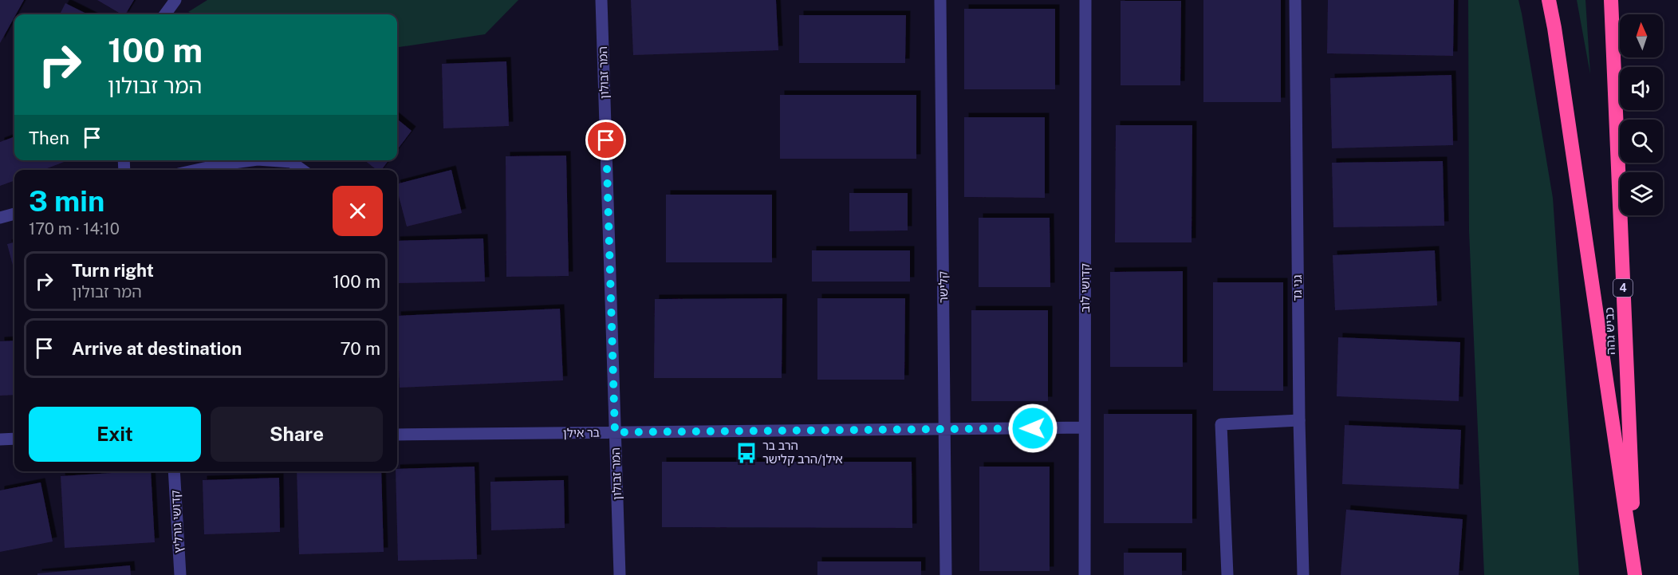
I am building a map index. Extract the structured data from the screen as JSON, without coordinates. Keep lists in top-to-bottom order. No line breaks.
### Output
{"streets":{"highway":["4","כביש גהה"],"street":["המר זבולון","קלישר","קדושי לוב","גני גד","בר אילן","קדושי גורליץ"]},"crossings":[["המר זבולון","בר אילן"],["קלישר","בר אילן"],["קדושי לוב","בר אילן"]],"places":{"bus stop":["הרב בר אילן/הרב קלישר"]},"north":"top","page":{"turn":["100 m","המר זבולון"],"then":"Then","heading":["3 min","170 m · 14:10"],"list":[{"name":"Turn right","note":"המר זבולון","value":"100 m"},{"name":"Arrive at destination","value":"70 m"}],"buttons":["Exit","Share"]}}
